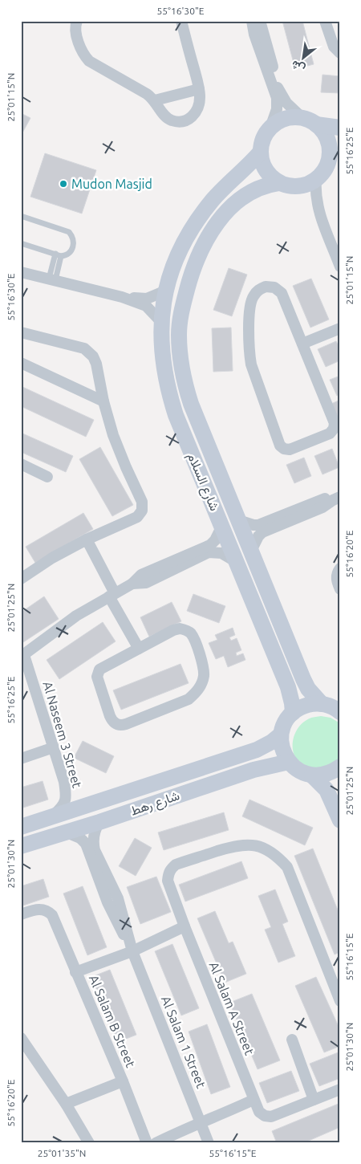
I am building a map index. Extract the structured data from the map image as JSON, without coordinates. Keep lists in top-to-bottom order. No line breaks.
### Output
{"streets":{"street":["شارع السلام","Al Naseem 3 Street","شارع رهط","Al Salam A Street","Al Salam B Street","Al Salam 1 Street"]},"crossings":[["Al Naseem 3 Street","شارع رهط"],["شارع رهط","Al Salam 1 Street"],["Al Salam B Street","Al Salam 1 Street"]],"places":["Mudon Masjid"],"north":"bottom left","coordinates":["55°16'30\"E","25°01'15\"N","55°16'25\"E","55°16'20\"E","25°01'25\"N","25°01'30\"N","55°16'15\"E","25°01'35\"N"]}
